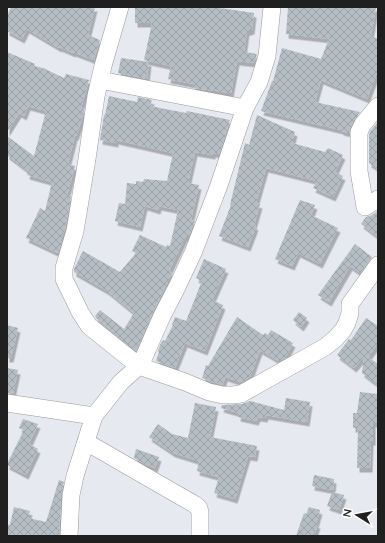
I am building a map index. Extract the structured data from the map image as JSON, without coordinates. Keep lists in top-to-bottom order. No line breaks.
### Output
{"north":"left"}
